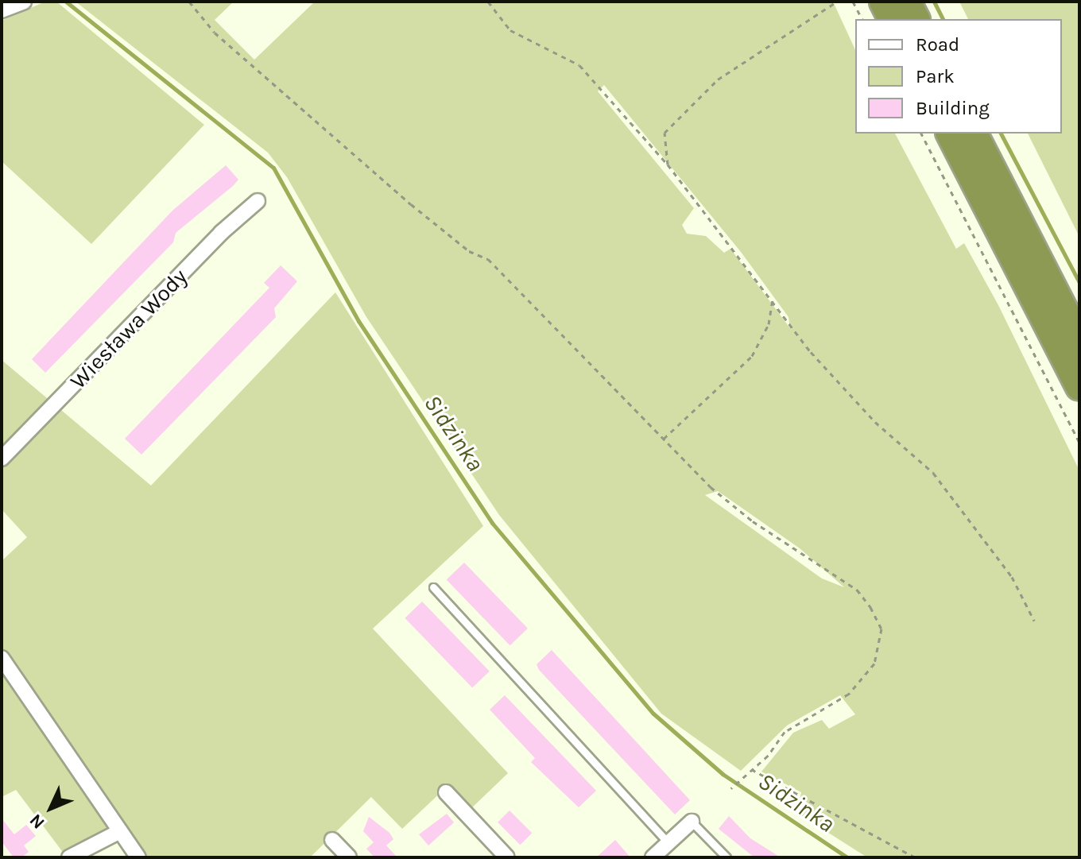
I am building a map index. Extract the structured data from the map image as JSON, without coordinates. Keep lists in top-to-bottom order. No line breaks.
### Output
{"streets":{"street":["Wiesława Wody"]},"water":["Sidzinka"],"legend":["Road","Park","Building"],"north":"bottom left"}
